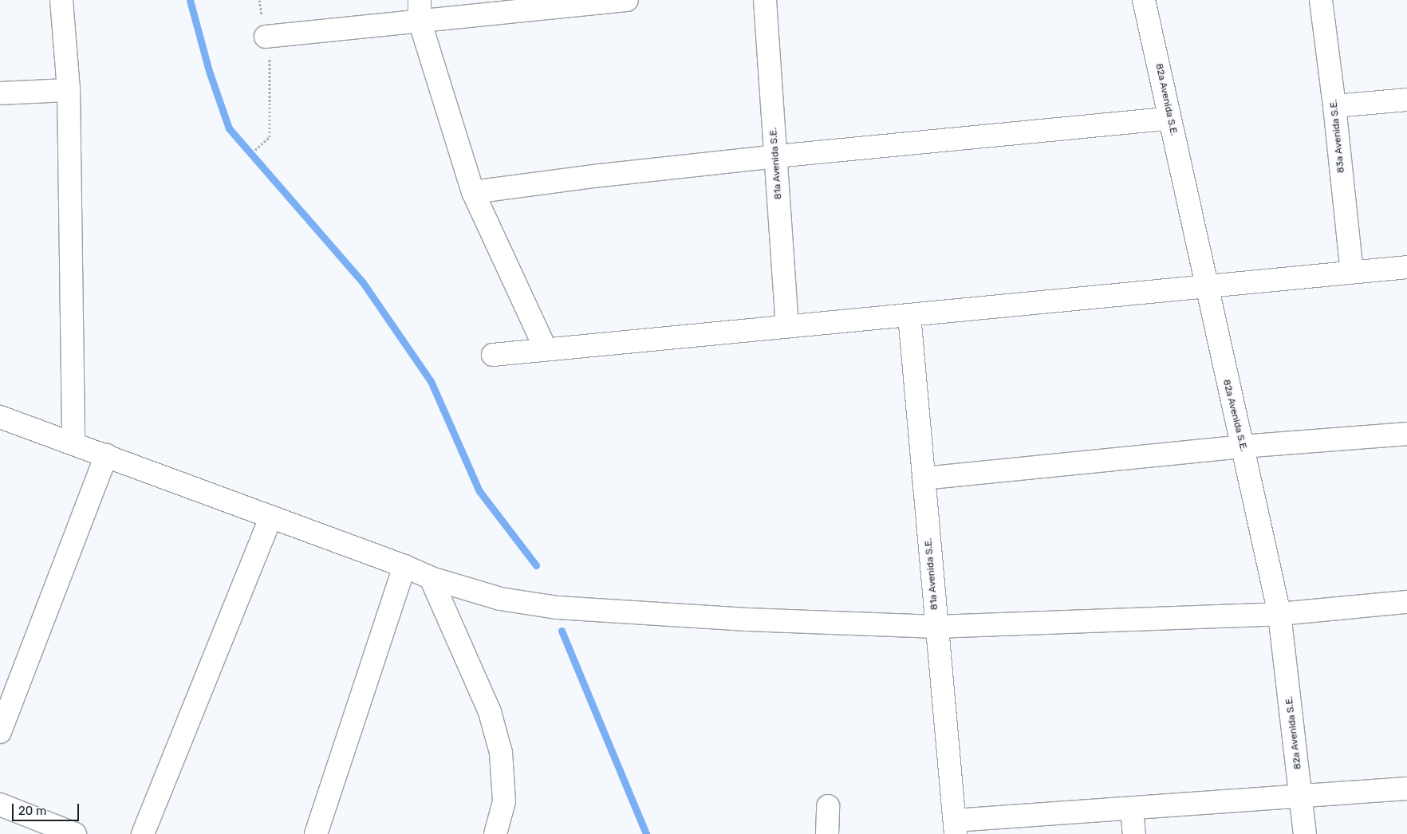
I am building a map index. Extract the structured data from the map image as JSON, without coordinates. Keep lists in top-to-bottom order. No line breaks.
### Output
{"streets":{"street":["82a Avenida S.E.","83a Avenida S.E.","81a Avenida S.E."]},"scale_bar":"20 m"}
